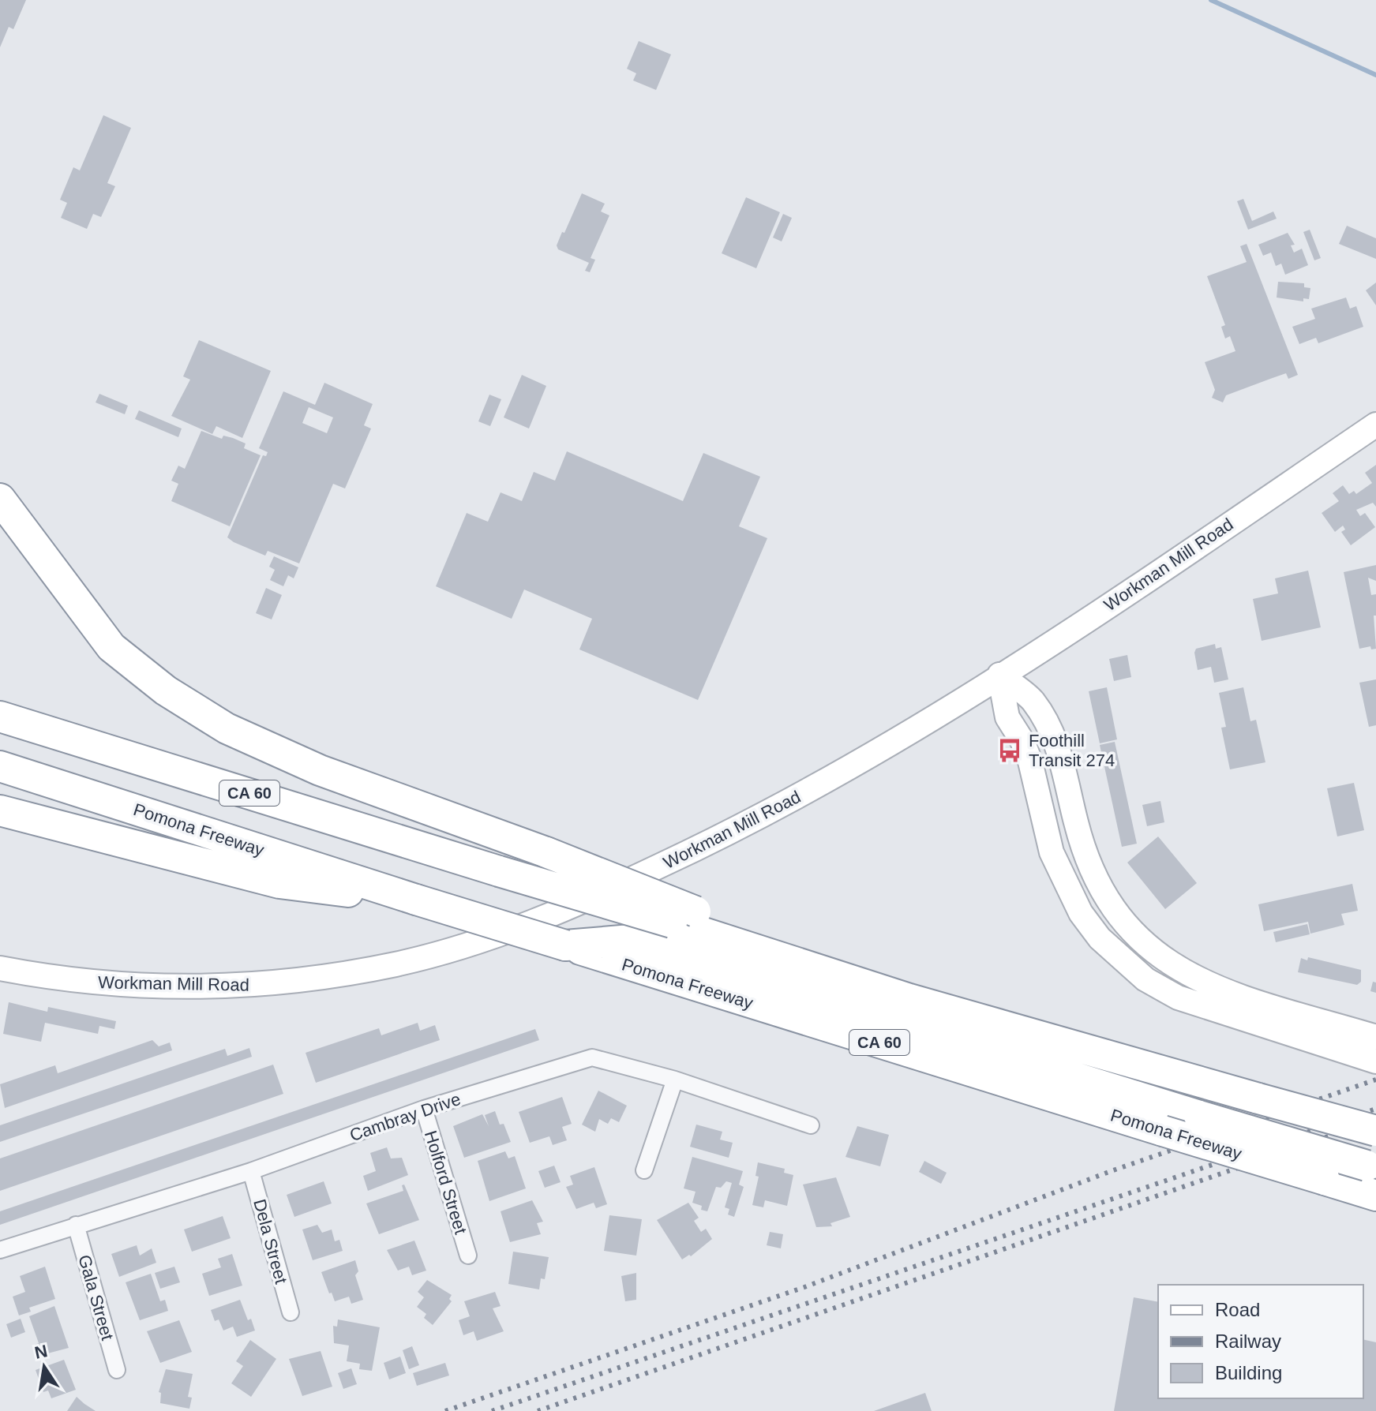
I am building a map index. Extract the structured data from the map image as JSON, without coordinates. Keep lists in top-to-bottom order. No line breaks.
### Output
{"streets":{"highway":["CA 60","Pomona Freeway"],"main road":["Workman Mill Road"],"street":["Cambray Drive","Holford Street","Dela Street","Gala Street"]},"crossings":[["Cambray Drive","Holford Street"],["Cambray Drive","Dela Street"],["Cambray Drive","Gala Street"]],"places":{"bus stop":["Foothill Transit 274"]},"legend":["Road","Railway","Building"],"north":"top"}
